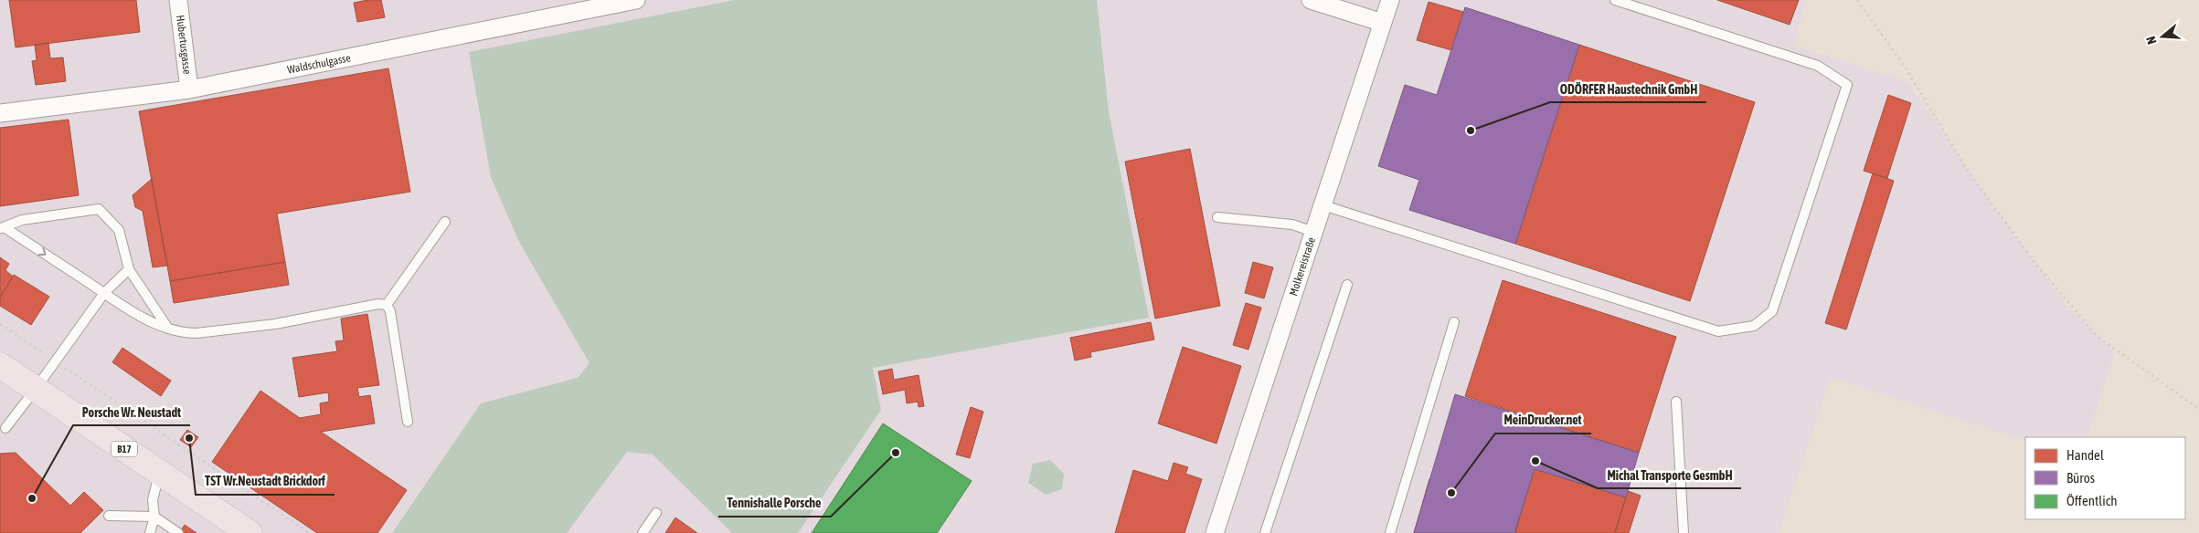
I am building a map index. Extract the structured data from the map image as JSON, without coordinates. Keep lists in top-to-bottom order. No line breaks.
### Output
{"streets":{"main road":["B17"],"street":["Hubertusgasse","Waldschulgasse","Molkereistraße"]},"crossings":[["Hubertusgasse","Waldschulgasse"]],"places":["ODÖRFER Haustechnik GmbH","TST Wr.Neustadt Brickdorf","Tennishalle Porsche","Michal Transporte GesmbH","MeinDrucker.net","Porsche Wr. Neustadt"],"legend":["Handel","Büros","Öffentlich"],"north":"left"}
